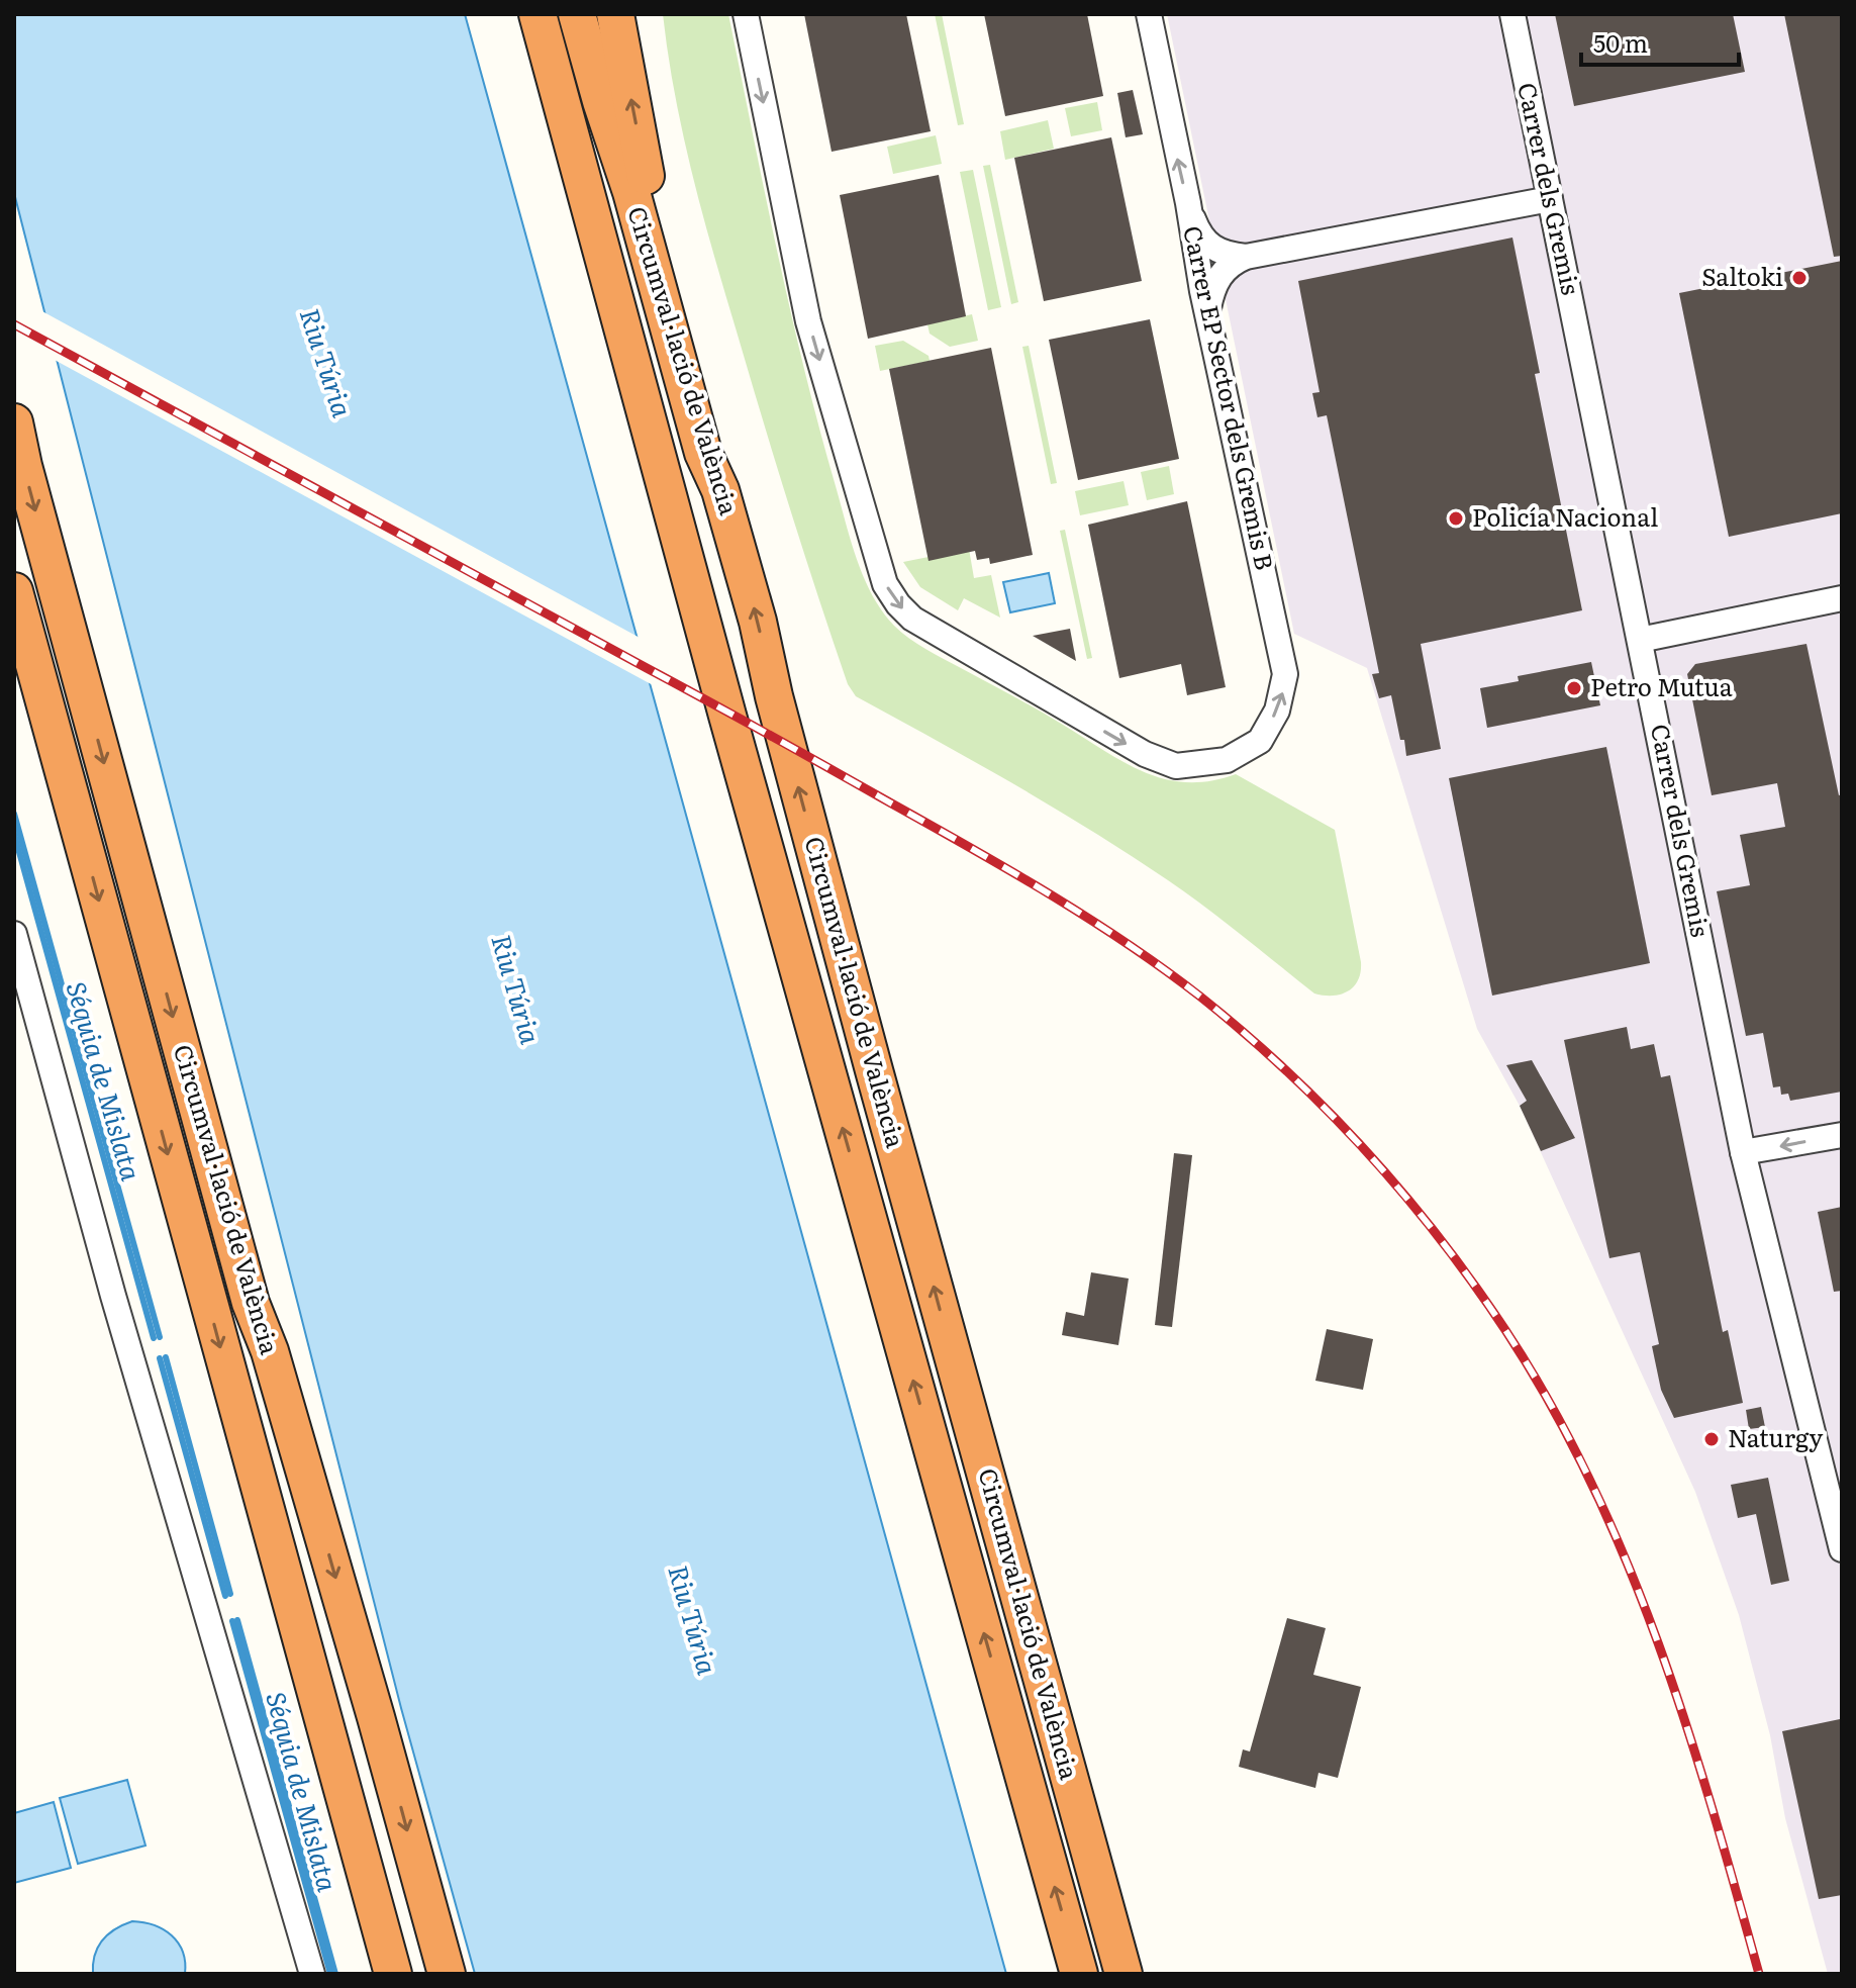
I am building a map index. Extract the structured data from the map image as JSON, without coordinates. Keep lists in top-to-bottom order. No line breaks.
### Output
{"streets":{"highway":["Circumval·lació de València"],"street":["Carrer dels Gremis","Carrer EP Sector dels Gremis B"]},"water":["Riu Túria","Séquia de Mislata"],"places":["Saltoki","Policía Nacional","Petro Mutua","Naturgy"],"scale_bar":"50 m"}
